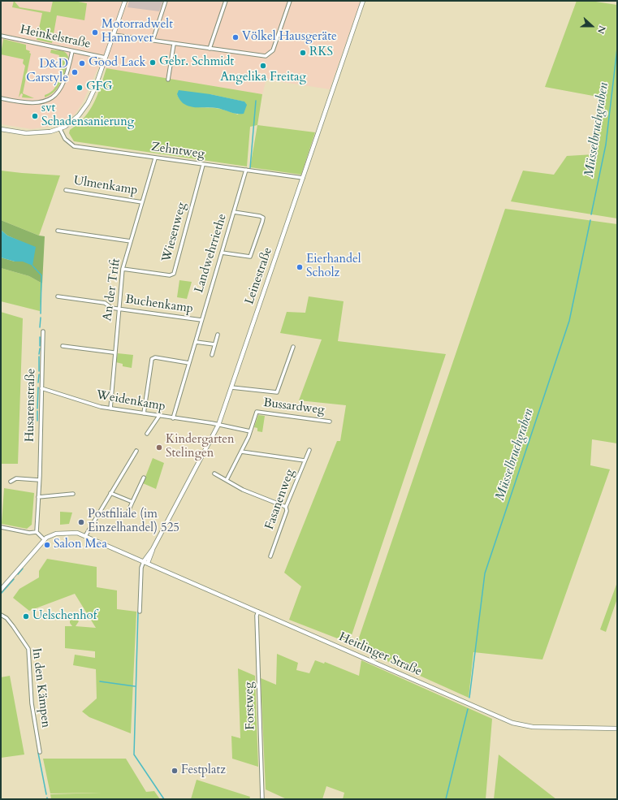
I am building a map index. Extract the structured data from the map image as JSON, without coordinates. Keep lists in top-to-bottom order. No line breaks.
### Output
{"streets":{"street":["Heinkelstraße","Zehntweg","Ulmenkamp","Wiesenweg","Landwehrriethe","Leinestraße","An der Trift","Buchenkamp","Weidenkamp","Husarenstraße","Bussardweg","Fasanenweg","Heitlinger Straße","In den Kämpen","Forstweg"]},"crossings":[["Zehntweg","Wiesenweg"],["Zehntweg","Landwehrriethe"],["Zehntweg","Leinestraße"],["Zehntweg","An der Trift"],["Ulmenkamp","An der Trift"],["Wiesenweg","An der Trift"],["Landwehrriethe","Buchenkamp"],["Landwehrriethe","Weidenkamp"],["Leinestraße","Weidenkamp"],["Leinestraße","Heitlinger Straße"],["An der Trift","Buchenkamp"],["An der Trift","Weidenkamp"],["Weidenkamp","Husarenstraße"],["Weidenkamp","Bussardweg"],["Heitlinger Straße","Forstweg"]],"water":["Müsselbruchgraben"],"places":["Motorradwelt Hannover","Völkel Hausgeräte","RKS","Gebr. Schmidt","Good Lack","Angelika Freitag","D&D Carstyle","GFG","svt Schadensanierung","Eierhandel Scholz","Kindergarten Stelingen","Postfiliale (im Einzelhandel) 525","Salon Mea","Uelschenhof","Festplatz"],"north":"right"}
